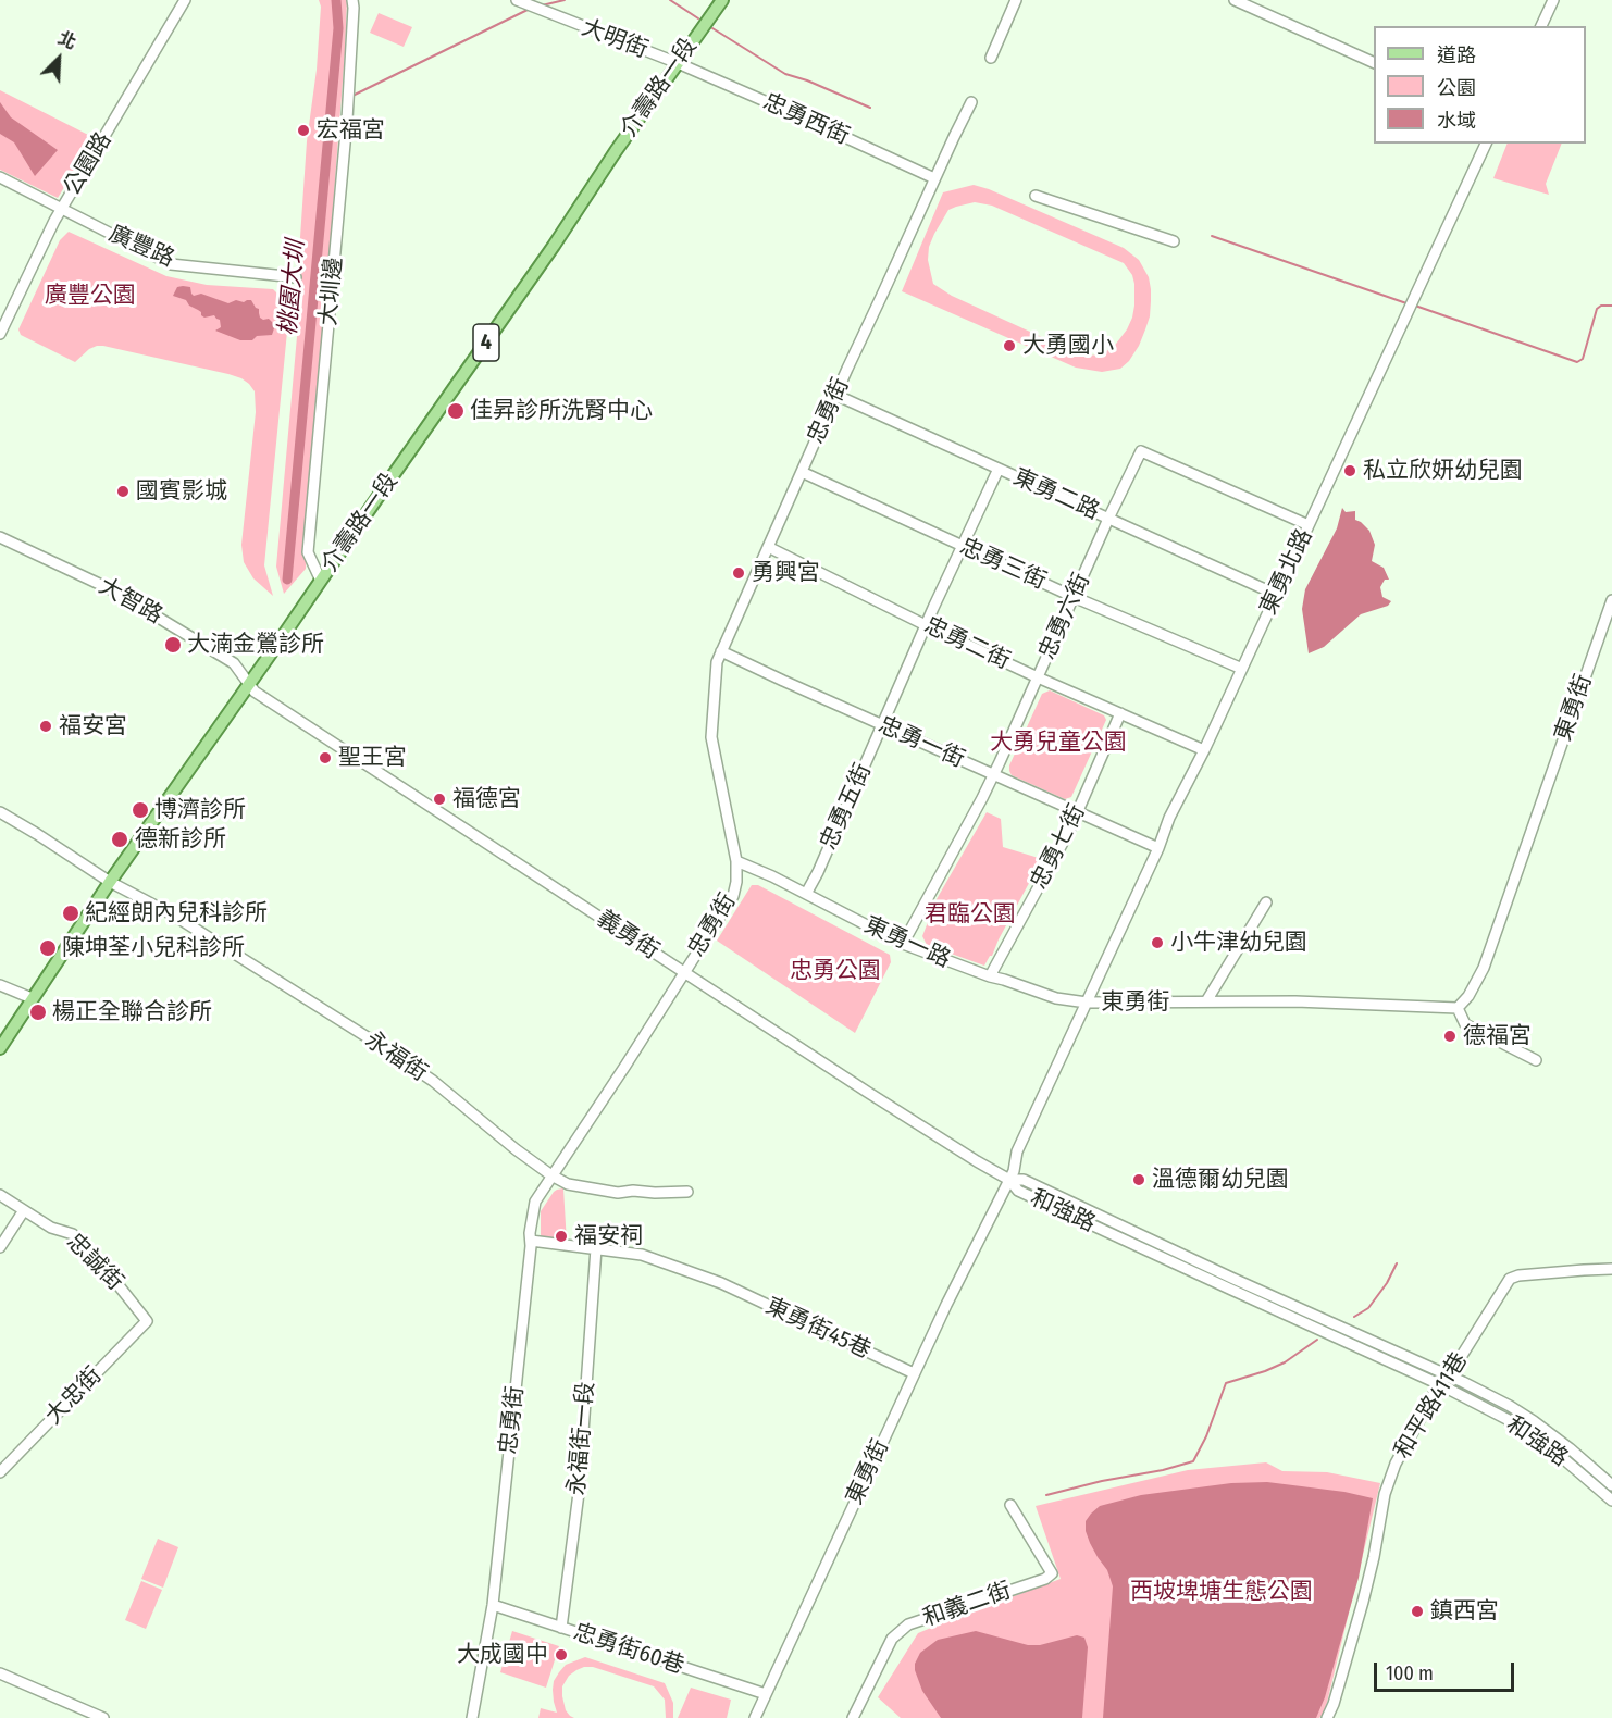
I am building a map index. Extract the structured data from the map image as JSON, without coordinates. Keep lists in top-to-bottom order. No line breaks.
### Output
{"streets":{"main road":["介壽路一段","4"],"street":["大明街","忠勇西街","公園路","廣豐路","大圳邊","忠勇街","東勇二路","忠勇三街","東勇北路","大智路","忠勇六街","忠勇二街","東勇街","忠勇一街","忠勇五街","忠勇七街","義勇街","東勇一路","永福街","和強路","忠誠街","東勇街45巷","大忠街","和平路411巷","永福街一段","和義二街","忠勇街60巷"]},"crossings":[["大明街","介壽路一段"],["大明街","忠勇西街"],["介壽路一段","忠勇西街"],["介壽路一段","大圳邊"],["介壽路一段","大智路"],["介壽路一段","義勇街"],["介壽路一段","永福街"],["忠勇西街","忠勇街"],["公園路","廣豐路"],["忠勇街","東勇二路"],["忠勇街","忠勇三街"],["忠勇街","忠勇二街"],["忠勇街","忠勇一街"],["忠勇街","義勇街"],["忠勇街","東勇一路"],["忠勇街","永福街"],["忠勇街","東勇街45巷"],["忠勇街","忠勇街60巷"],["東勇二路","東勇北路"],["東勇二路","忠勇六街"],["東勇二路","忠勇五街"],["忠勇三街","東勇北路"],["忠勇三街","忠勇六街"],["忠勇三街","忠勇五街"],["東勇北路","忠勇六街"],["東勇北路","忠勇二街"],["東勇北路","東勇街"],["東勇北路","忠勇一街"],["東勇北路","東勇一路"],["大智路","義勇街"],["忠勇六街","忠勇二街"],["忠勇六街","忠勇一街"],["忠勇六街","東勇一路"],["忠勇二街","忠勇五街"],["忠勇二街","忠勇七街"],["東勇街","義勇街"],["東勇街","東勇一路"],["東勇街","和強路"],["東勇街","東勇街45巷"],["東勇街","忠勇街60巷"],["忠勇一街","忠勇五街"],["忠勇一街","忠勇七街"],["忠勇五街","東勇一路"],["忠勇七街","東勇一路"],["義勇街","和強路"],["和強路","和平路411巷"],["忠誠街","大忠街"],["東勇街45巷","永福街一段"],["永福街一段","忠勇街60巷"]],"water":["桃園大圳"],"parks":["廣豐公園","大勇兒童公園","君臨公園","忠勇公園","西坡埤塘生態公園"],"places":["宏福宮","大勇國小","佳昇診所洗腎中心","私立欣妍幼兒園","國賓影城","勇興宮","大湳金鶯診所","福安宮","聖王宮","福德宮","博濟診所","德新診所","紀經朗內兒科診所","小牛津幼兒園","陳坤荃小兒科診所","楊正全聯合診所","德福宮","溫德爾幼兒園","福安祠","鎮西宮","大成國中"],"legend":["道路","公園","水域"],"scale_bar":"100 m","north":"top right"}
